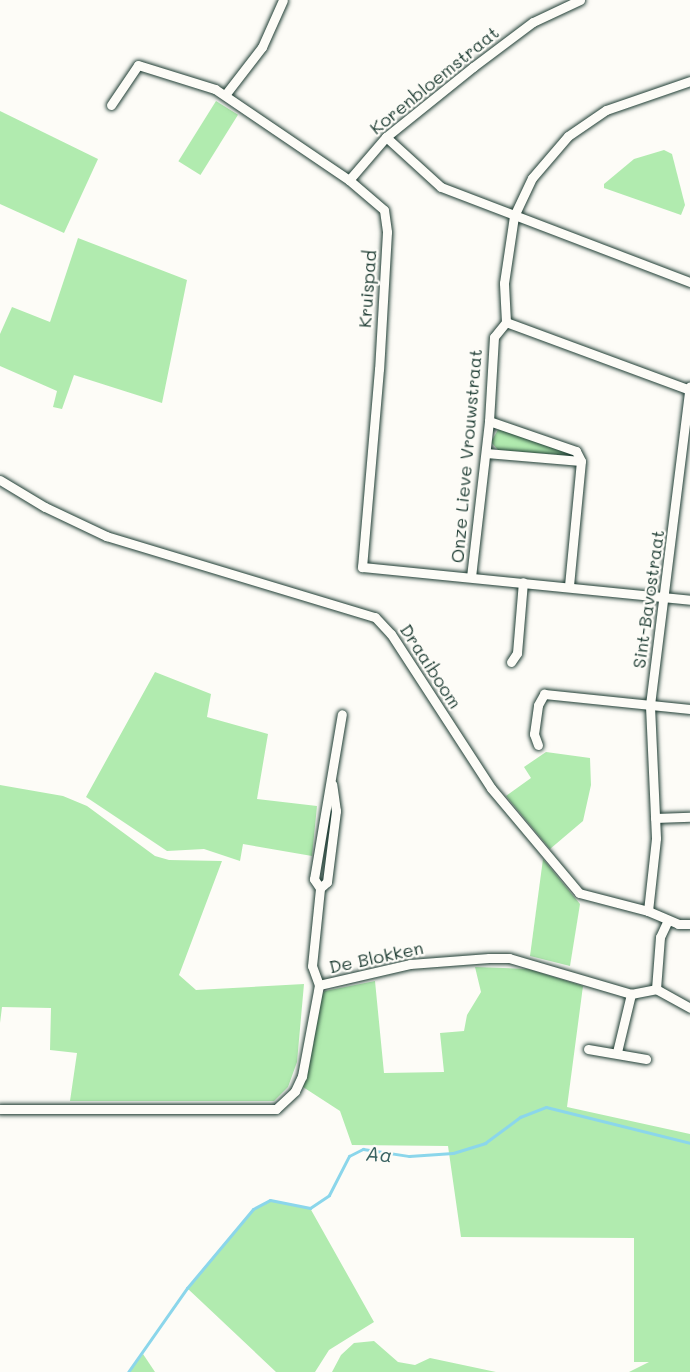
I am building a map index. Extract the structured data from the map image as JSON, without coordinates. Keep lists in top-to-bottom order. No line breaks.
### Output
{"streets":{"street":["Korenbloemstraat","Kruispad","Onze Lieve Vrouwstraat","Sint-Bavostraat","Draaiboom","De Blokken"]},"crossings":[["Korenbloemstraat","Kruispad"],["Kruispad","Onze Lieve Vrouwstraat"],["Sint-Bavostraat","Draaiboom"]],"water":["Aa"]}
